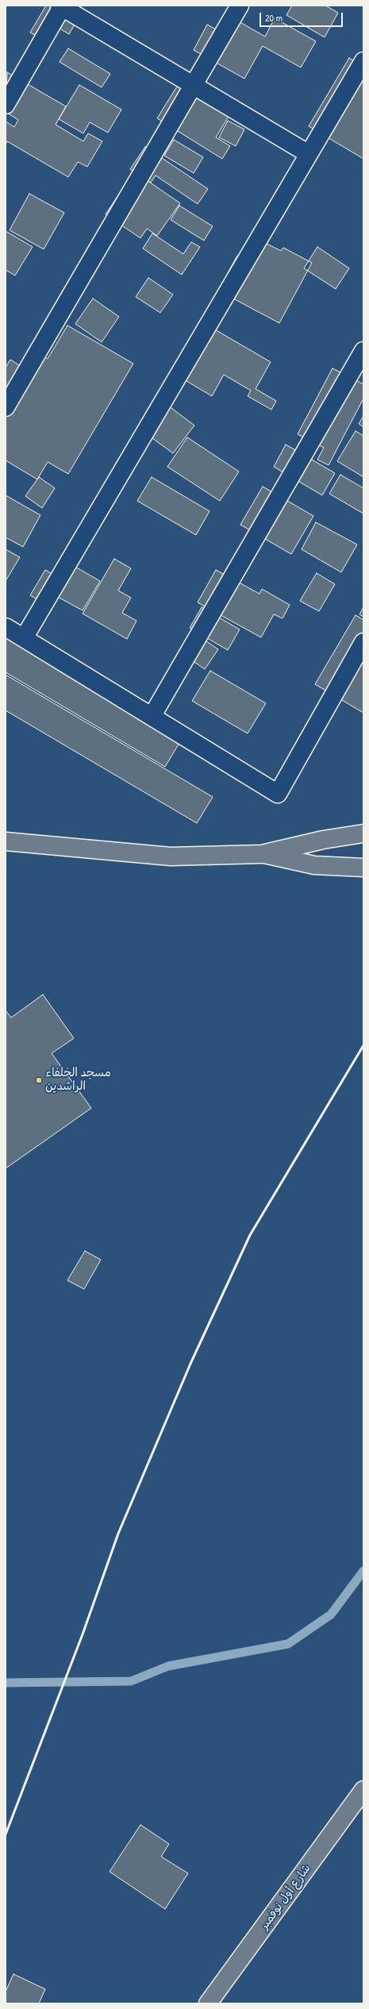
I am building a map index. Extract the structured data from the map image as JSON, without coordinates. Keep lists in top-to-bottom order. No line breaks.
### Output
{"streets":{"main road":["شارع أول نوفمبر"]},"places":["مسجد الخلفاء الراشدين"],"scale_bar":"20 m"}
